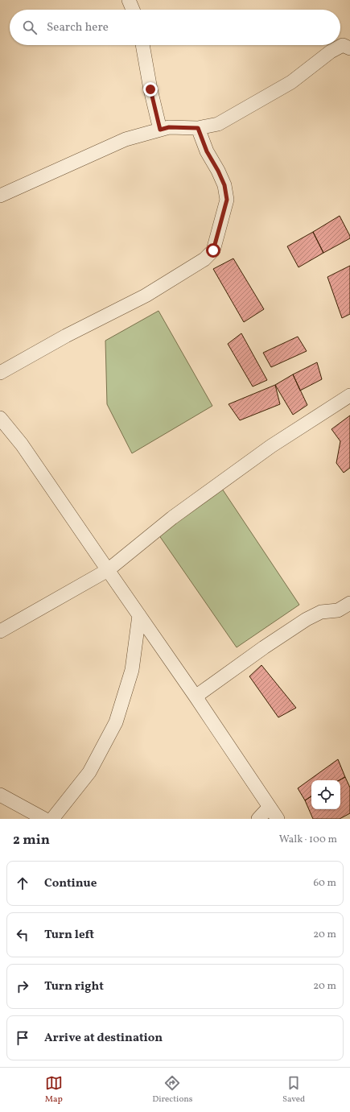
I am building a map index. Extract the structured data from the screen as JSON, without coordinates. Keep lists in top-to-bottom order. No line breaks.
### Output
{"page":{"search":"Search here","heading":["2 min","Walk · 100 m"],"list":[["Continue","60 m"],["Turn left","20 m"],["Turn right","20 m"],"Arrive at destination"],"nav":["Map","Directions","Saved"]}}
